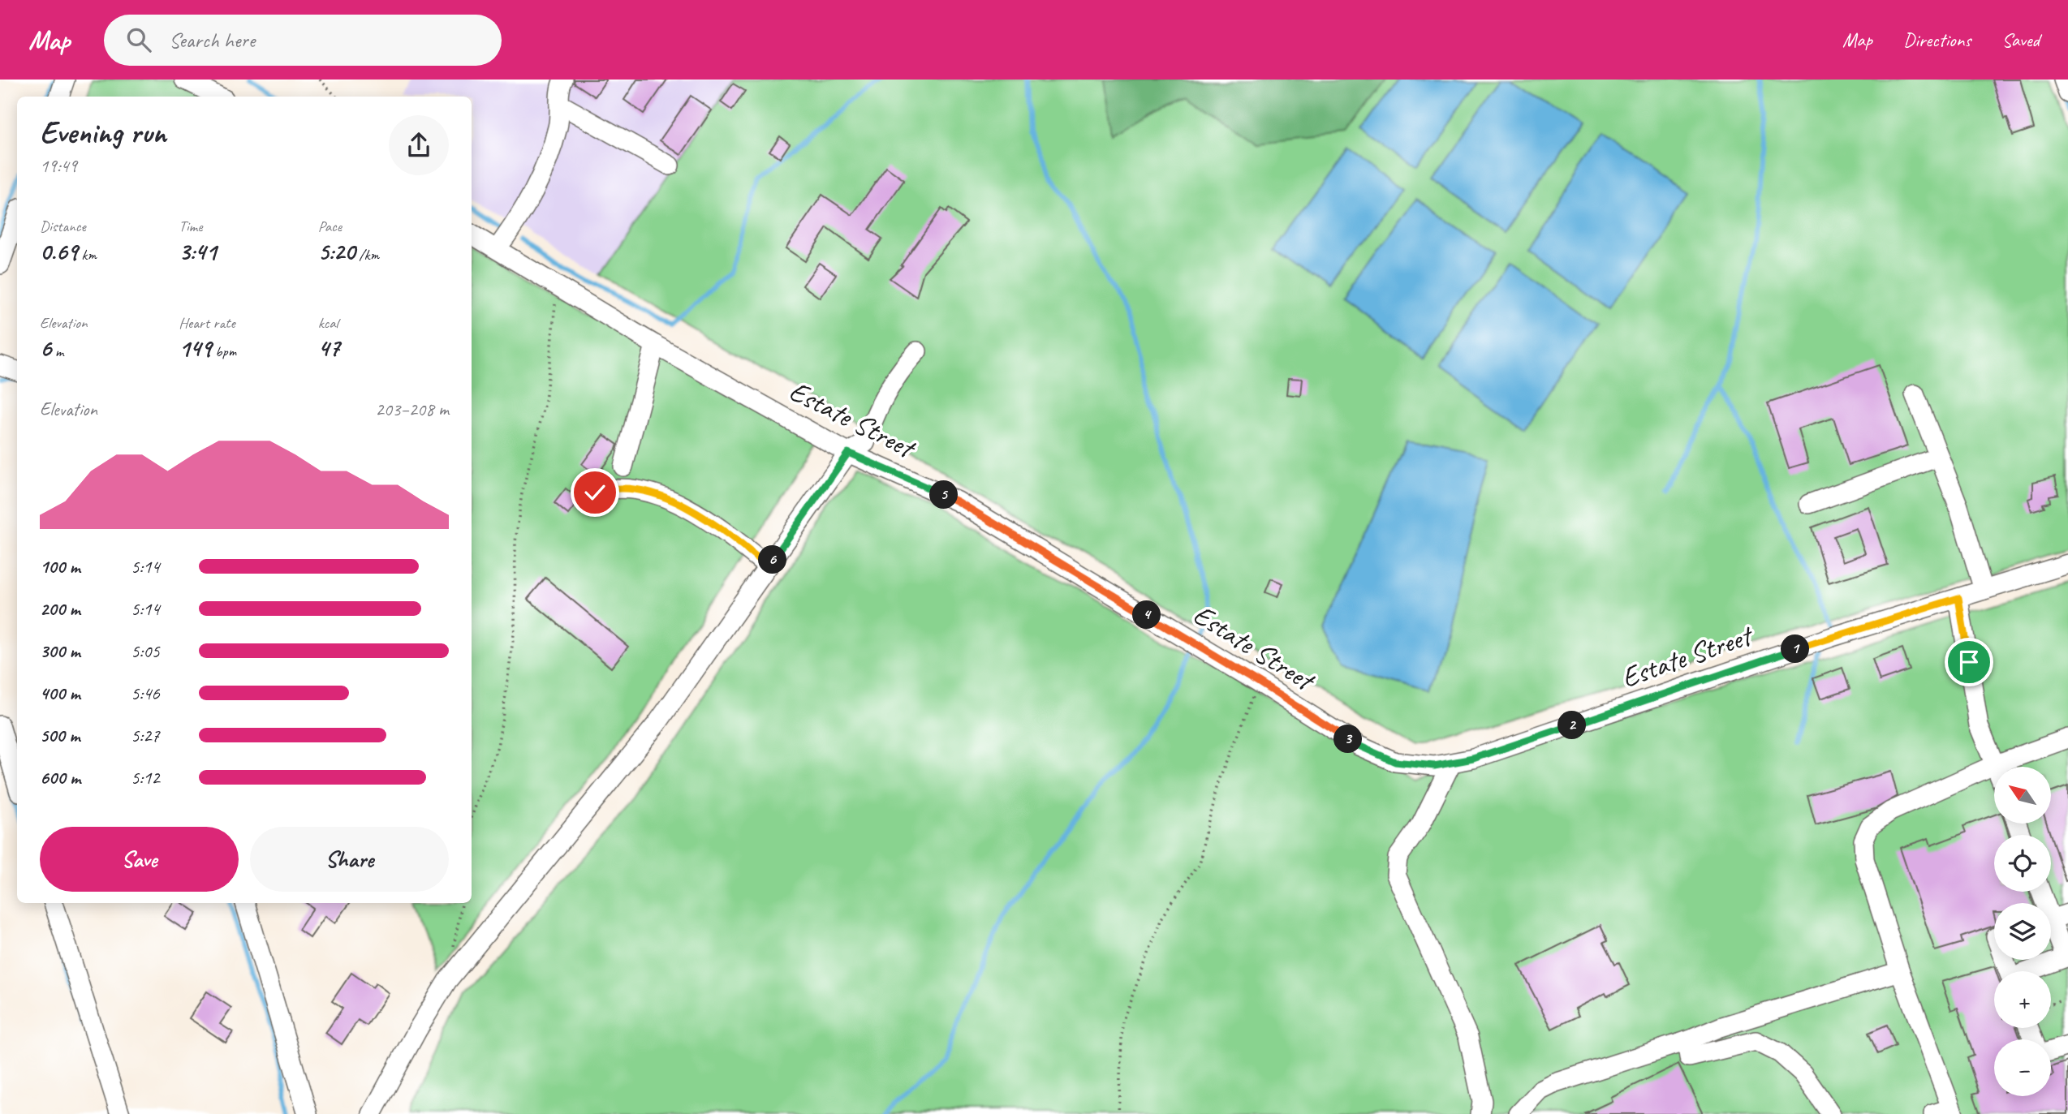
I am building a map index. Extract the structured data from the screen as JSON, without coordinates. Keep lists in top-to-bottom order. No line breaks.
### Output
{"streets":{"street":["Estate Street"]},"north":"top left","page":{"header":"Map","search":"Search here","nav":["Map","Directions","Saved"],"heading":["Evening run","19:49"],"stats":[["Distance","0.69 km"],["Time","3:41"],["Pace","5:20 /km"],["Elevation","6 m"],["Heart rate","149 bpm"],["kcal","47"]],"chart":["Elevation","203–208 m"],"pins":["5","6","4","1","2","3"],"list":[{"name":"100 m","note":"5:14"},{"name":"200 m","note":"5:14"},{"name":"300 m","note":"5:05"},{"name":"400 m","note":"5:46"},{"name":"500 m","note":"5:27"},{"name":"600 m","note":"5:12"}],"map_buttons":["+","−"],"buttons":["Save","Share"]}}
